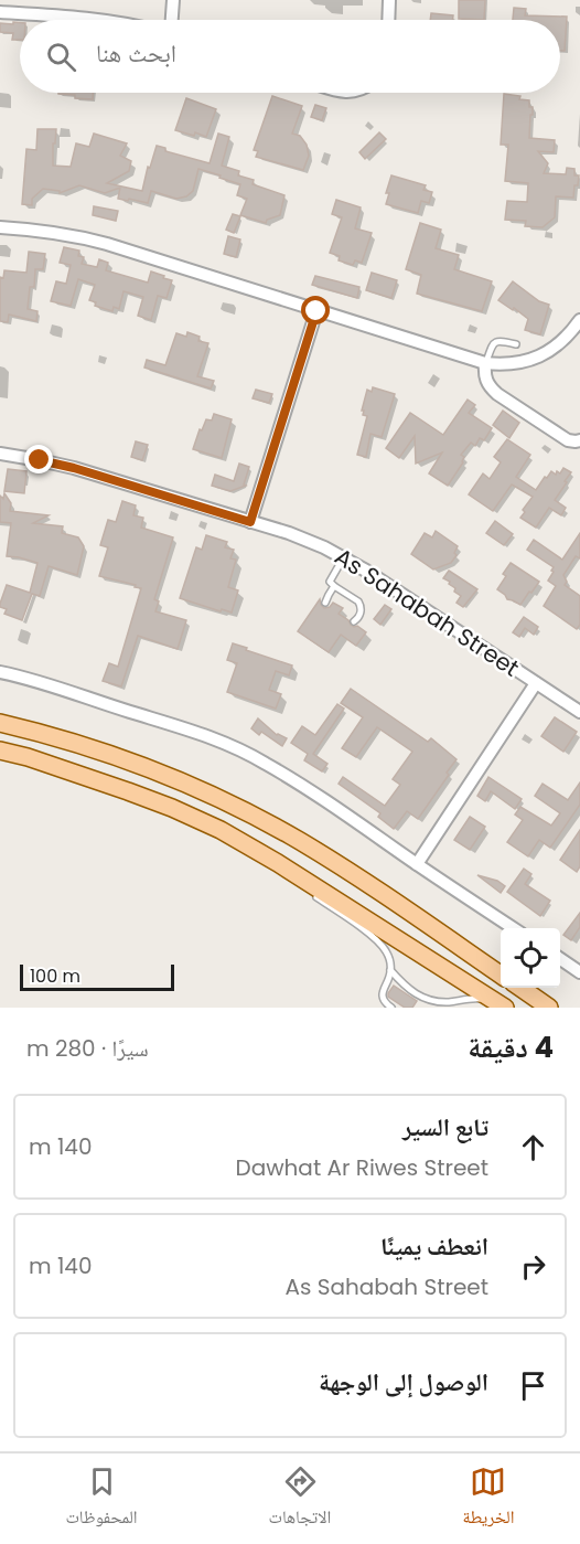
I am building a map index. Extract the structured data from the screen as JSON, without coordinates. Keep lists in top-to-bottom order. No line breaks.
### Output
{"streets":{"street":["As Sahabah Street"]},"scale_bar":"100 m","page":{"search":"ابحث هنا","scale":"100 m","heading":["4 دقيقة","سيرًا · 280 m"],"list":[["تابع السير","Dawhat Ar Riwes Street","140 m"],["انعطف يمينًا","As Sahabah Street","140 m"],"الوصول إلى الوجهة"],"nav":["الخريطة","الاتجاهات","المحفوظات"]}}
